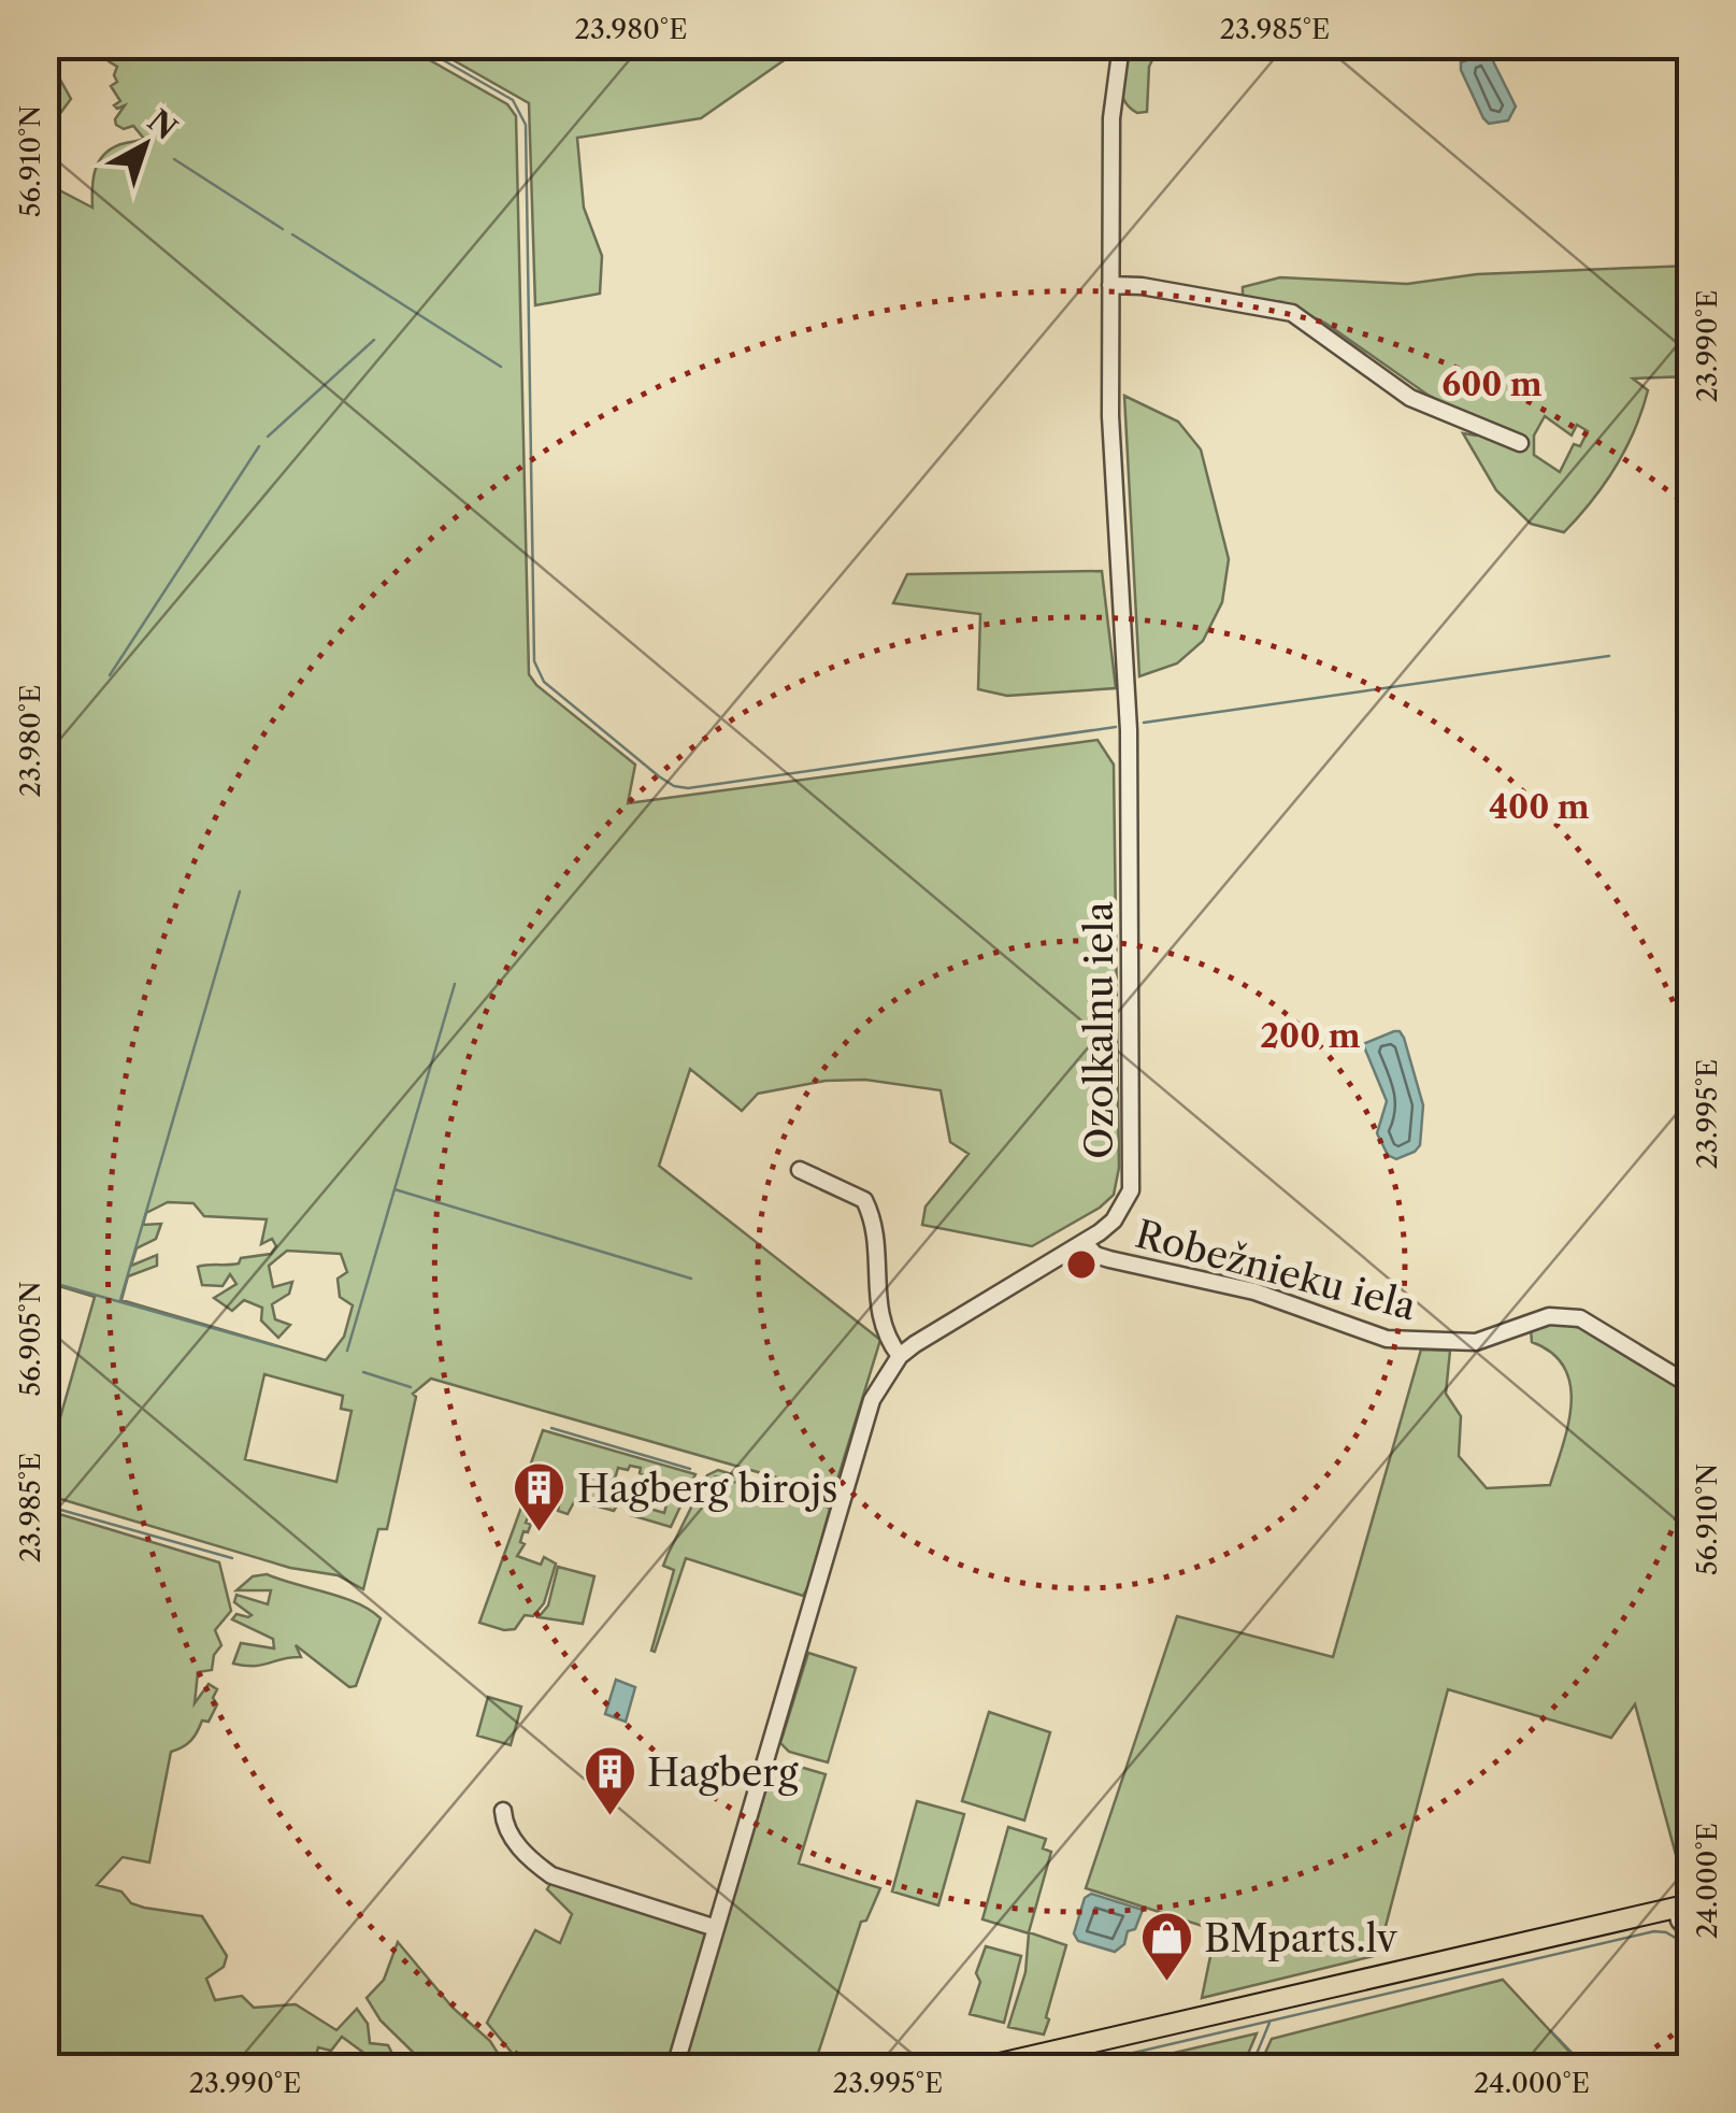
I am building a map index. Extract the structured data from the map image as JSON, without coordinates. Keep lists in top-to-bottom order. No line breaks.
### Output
{"streets":{"street":["Ozolkalnu iela","Robežnieku iela"]},"crossings":[["Ozolkalnu iela","Robežnieku iela"]],"places":{"building":["Hagberg birojs","Hagberg"],"shop":["BMparts.lv"]},"north":"top right","coordinates":["23.980°E","23.985°E","56.910°N","23.990°E","23.995°E","56.905°N","24.000°E"],"rings":["600 m","400 m","200 m"]}
